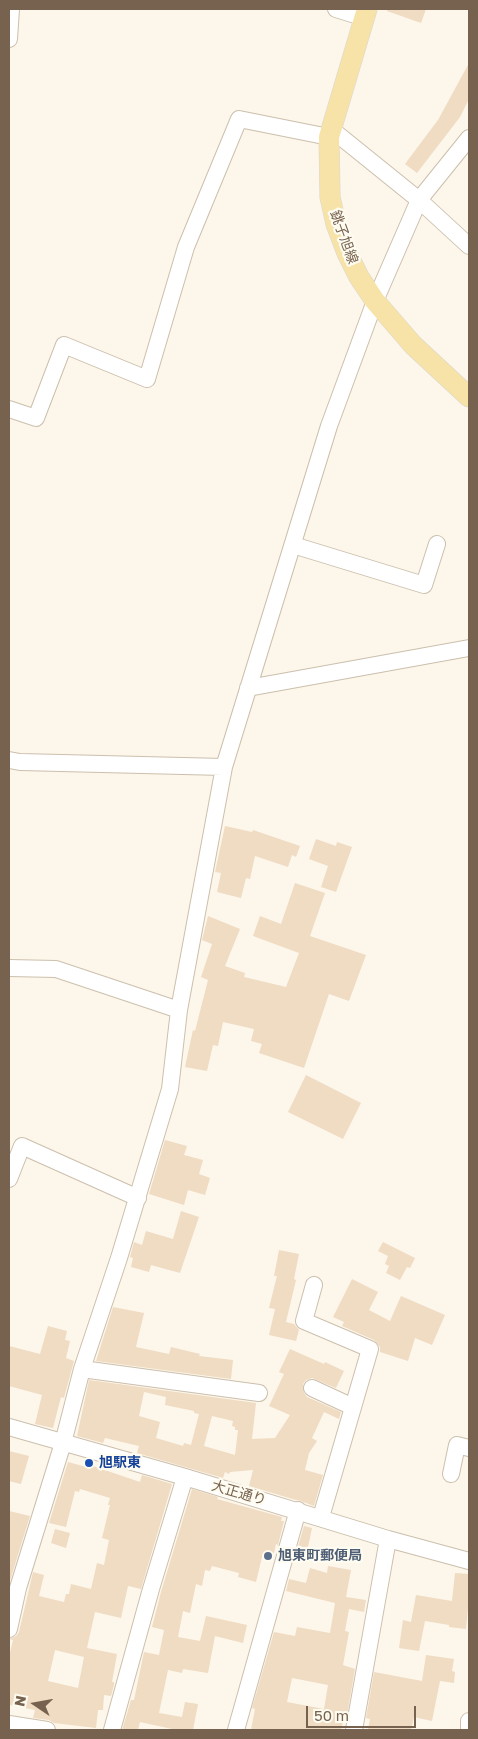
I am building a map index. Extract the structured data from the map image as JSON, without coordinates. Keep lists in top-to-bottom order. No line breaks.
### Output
{"streets":{"main road":["銚子旭線"],"street":["大正通り"]},"places":["旭駅東","旭東町郵便局"],"scale_bar":"50 m","north":"left"}
